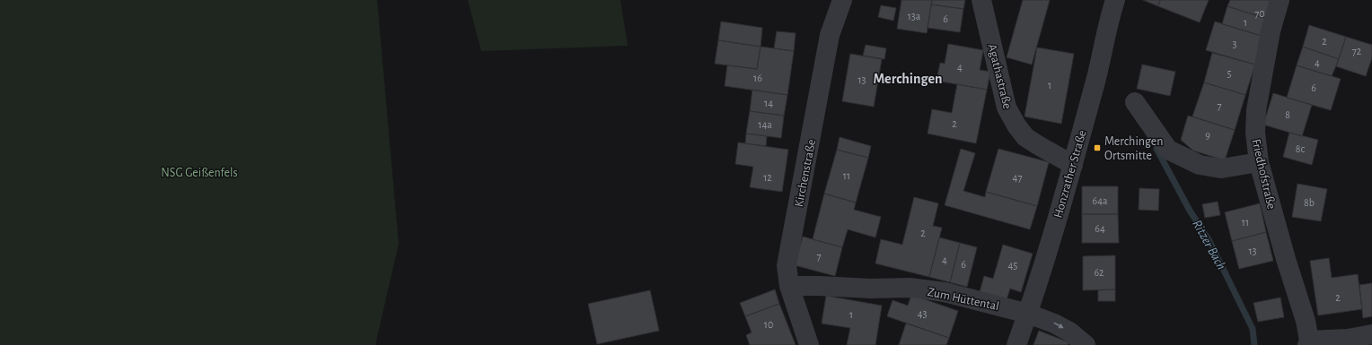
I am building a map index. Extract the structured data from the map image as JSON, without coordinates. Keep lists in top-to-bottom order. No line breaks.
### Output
{"streets":{"street":["Agathastraße","Kirchenstraße","Honzrather Straße","Friedhofstraße","Zum Hüttental"]},"crossings":[["Agathastraße","Honzrather Straße"],["Kirchenstraße","Zum Hüttental"],["Honzrather Straße","Zum Hüttental"]],"districts":["Merchingen"],"water":["Ritzer Bach"],"parks":["NSG Geißenfels"],"places":{"transit":["Merchingen Ortsmitte"]},"house_numbers":["70","13a","6","1","2","3","72","4","4","5","16","13","1","6","14","7","8","2","14a","9","8c","11","12","47","64a","8b","11","64","2","13","7","4","6","45","62","2","43","1","10"]}
